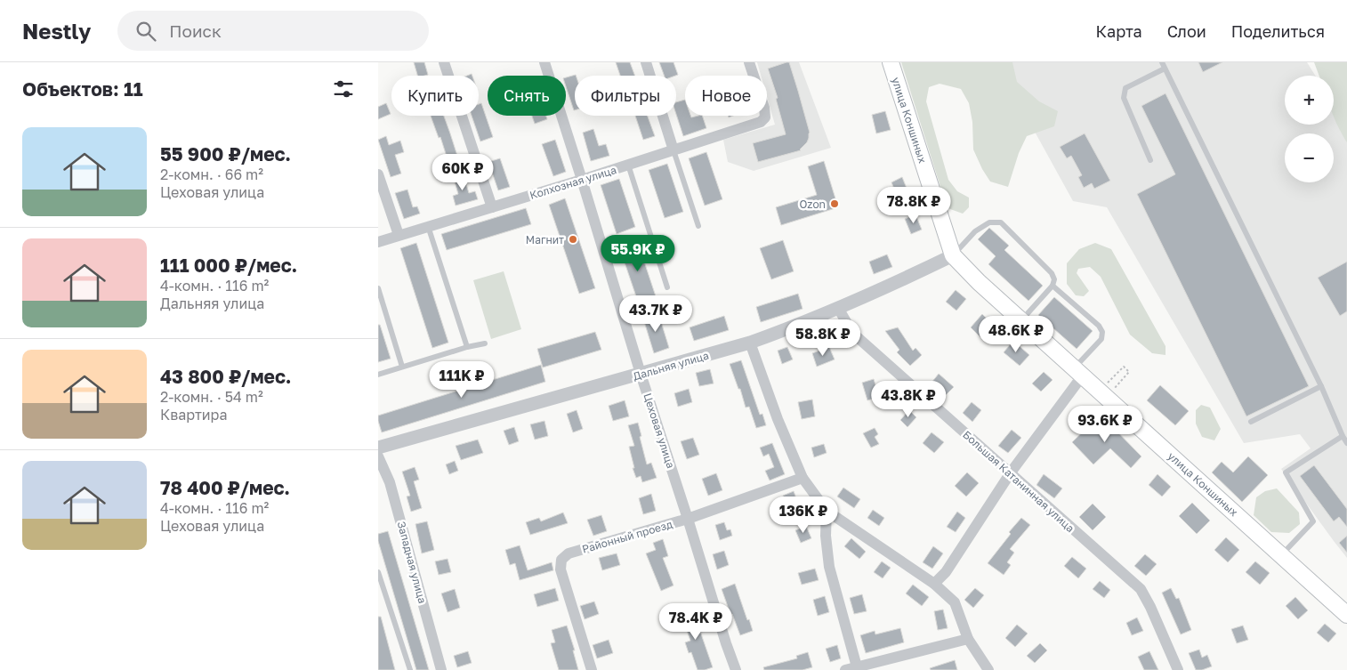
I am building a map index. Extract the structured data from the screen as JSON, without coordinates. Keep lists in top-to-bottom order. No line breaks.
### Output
{"streets":{"main road":["улица Коншиных"],"street":["Колхозная улица","Дальняя улица","Цеховая улица","Большая Катанинная улица","Районный проезд","Западная улица"]},"crossings":[["улица Коншиных","Дальняя улица"],["Колхозная улица","Цеховая улица"],["Дальняя улица","Цеховая улица"],["Дальняя улица","Большая Катанинная улица"],["Цеховая улица","Районный проезд"]],"places":["Ozon","Магнит"],"page":{"header":"Nestly","search":"Поиск","nav":["Карта","Слои","Поделиться"],"heading":"Объектов: 11","map_buttons":["+","−"],"chip":["Купить","Снять","Фильтры","Новое"],"list":[{"name":"55 900 ₽/мес.","note":"2-комн. · 66 m² · Цеховая улица"},{"name":"111 000 ₽/мес.","note":"4-комн. · 116 m² · Дальняя улица"},{"name":"43 800 ₽/мес.","note":"2-комн. · 54 m² · Квартира"},{"name":"78 400 ₽/мес.","note":"4-комн. · 116 m² · Цеховая улица"}],"price":["60K ₽","78.8K ₽","55.9K ₽","43.7K ₽","48.6K ₽","58.8K ₽","111K ₽","43.8K ₽","93.6K ₽","136K ₽","78.4K ₽"]}}
